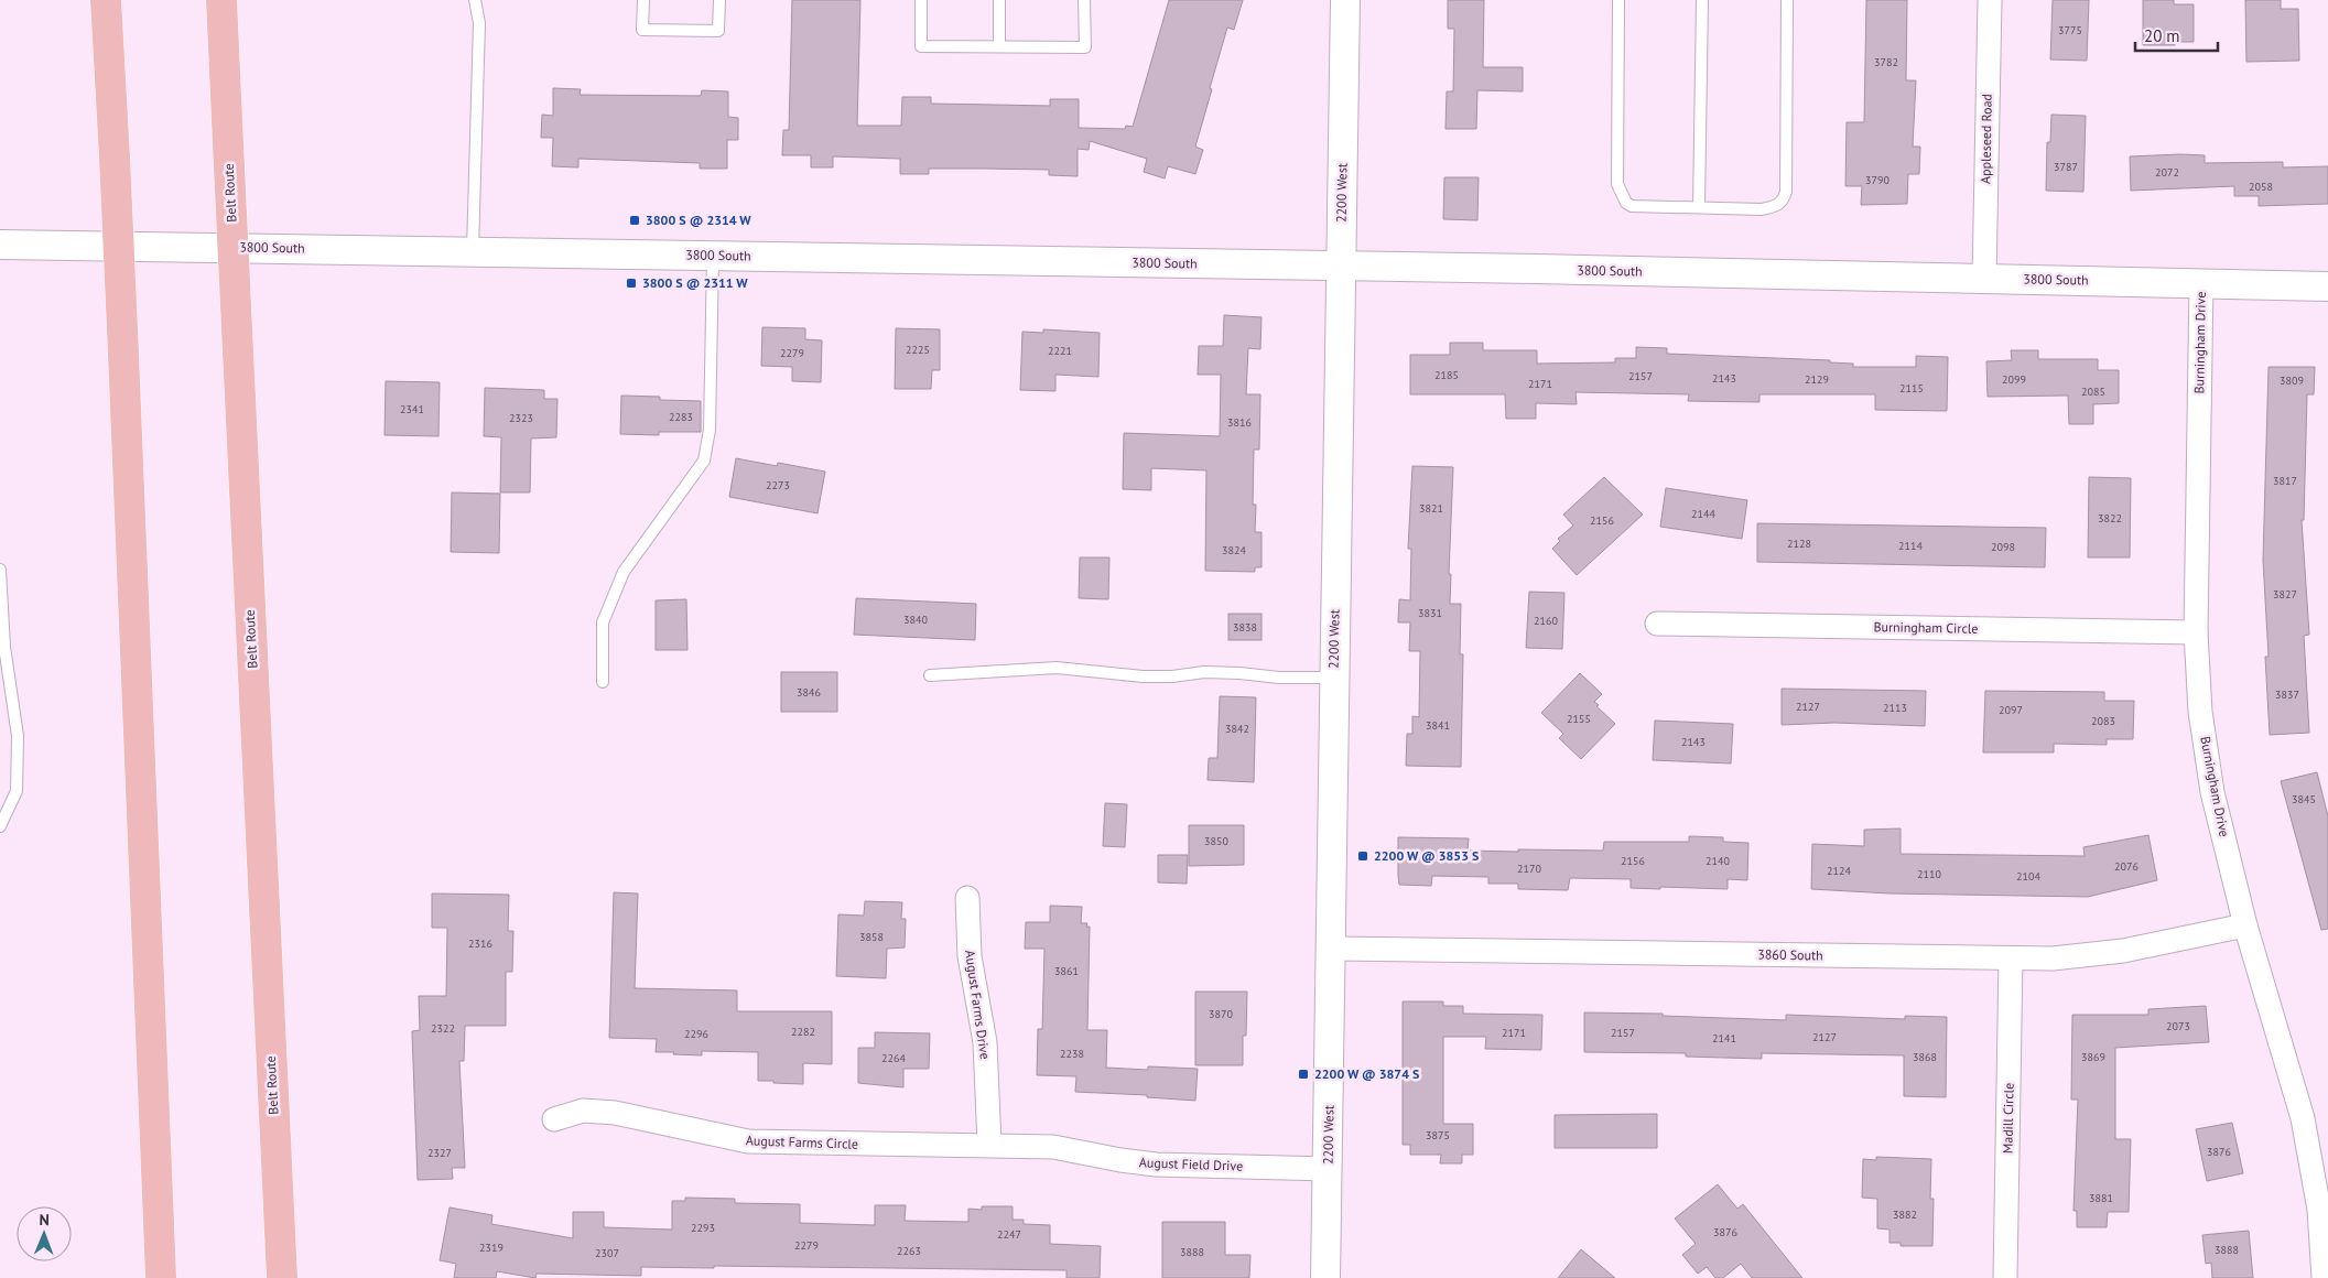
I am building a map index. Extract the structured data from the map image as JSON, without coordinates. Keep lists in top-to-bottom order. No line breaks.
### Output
{"streets":{"highway":["Belt Route"],"street":["Appleseed Road","2200 West","3800 South","Burningham Drive","Burningham Circle","3860 South","August Farms Drive","Madill Circle","August Farms Circle","August Field Drive"]},"crossings":[["Appleseed Road","3800 South"],["2200 West","3800 South"],["2200 West","3860 South"],["2200 West","August Field Drive"],["3800 South","Burningham Drive"],["Burningham Drive","Burningham Circle"],["Burningham Drive","3860 South"],["3860 South","Madill Circle"],["August Farms Drive","August Farms Circle"],["August Farms Drive","August Field Drive"],["August Farms Circle","August Field Drive"]],"places":{"transit":["3800 S @ 2314 W","3800 S @ 2311 W","2200 W @ 3853 S","2200 W @ 3874 S"]},"house_numbers":["3775","3782","3787","2072","3790","2058","2225","2221","2279","2185","2157","2143","2129","2099","3809","2171","2115","2085","2341","2283","2323","3816","3817","2273","3821","2144","3822","2156","2128","2114","2098","3824","3827","3831","3840","2160","3838","3846","3837","2127","2113","2097","2155","2083","3841","3842","2143","3845","3850","2156","2140","2076","2170","2124","2110","2104","3858","2316","3861","3870","2073","2322","2282","2171","2157","2296","2127","2141","2238","3868","3869","2264","3875","3876","2327","3881","3882","2293","3876","2247","2279","2319","3888","2263","3888","2307"],"scale_bar":"20 m","north":"top"}
